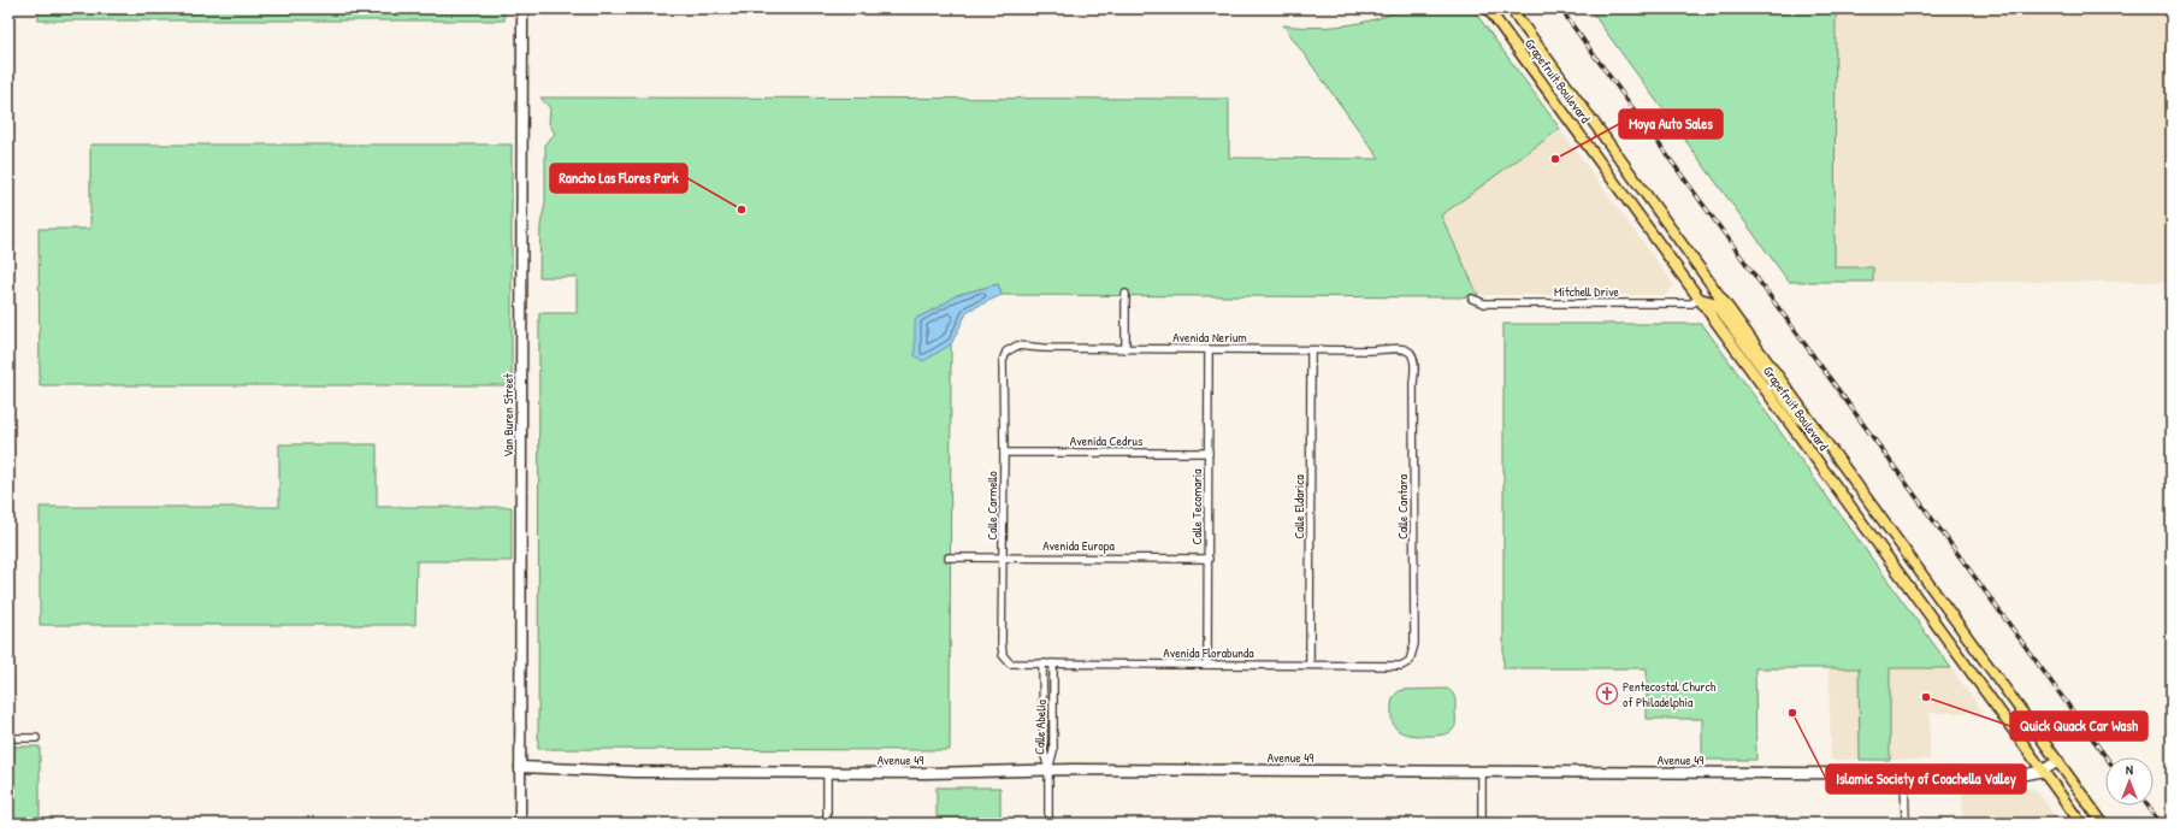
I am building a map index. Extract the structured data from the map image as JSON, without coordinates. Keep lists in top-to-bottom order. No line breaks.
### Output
{"streets":{"main road":["Grapefruit Boulevard"],"street":["Mitchell Drive","Avenida Nerium","Van Buren Street","Avenida Cedrus","Calle Carmello","Calle Tecomaria","Calle Eldarica","Calle Cantara","Avenida Europa","Avenida Florabunda","Calle Abelia","Avenue 49"]},"crossings":[["Grapefruit Boulevard","Mitchell Drive"],["Grapefruit Boulevard","Avenue 49"],["Avenida Nerium","Calle Carmello"],["Avenida Nerium","Calle Tecomaria"],["Avenida Nerium","Calle Eldarica"],["Avenida Nerium","Calle Cantara"],["Van Buren Street","Avenue 49"],["Avenida Cedrus","Calle Carmello"],["Avenida Cedrus","Calle Tecomaria"],["Calle Carmello","Avenida Europa"],["Calle Carmello","Avenida Florabunda"],["Calle Tecomaria","Avenida Europa"],["Calle Tecomaria","Avenida Florabunda"],["Calle Eldarica","Avenida Florabunda"],["Calle Cantara","Avenida Florabunda"],["Avenida Florabunda","Calle Abelia"],["Calle Abelia","Avenue 49"]],"places":{"other":["Moya Auto Sales","Rancho Las Flores Park","Quick Quack Car Wash","Islamic Society of Coachella Valley"],"church":["Pentecostal Church of Philadelphia"]},"north":"top"}
